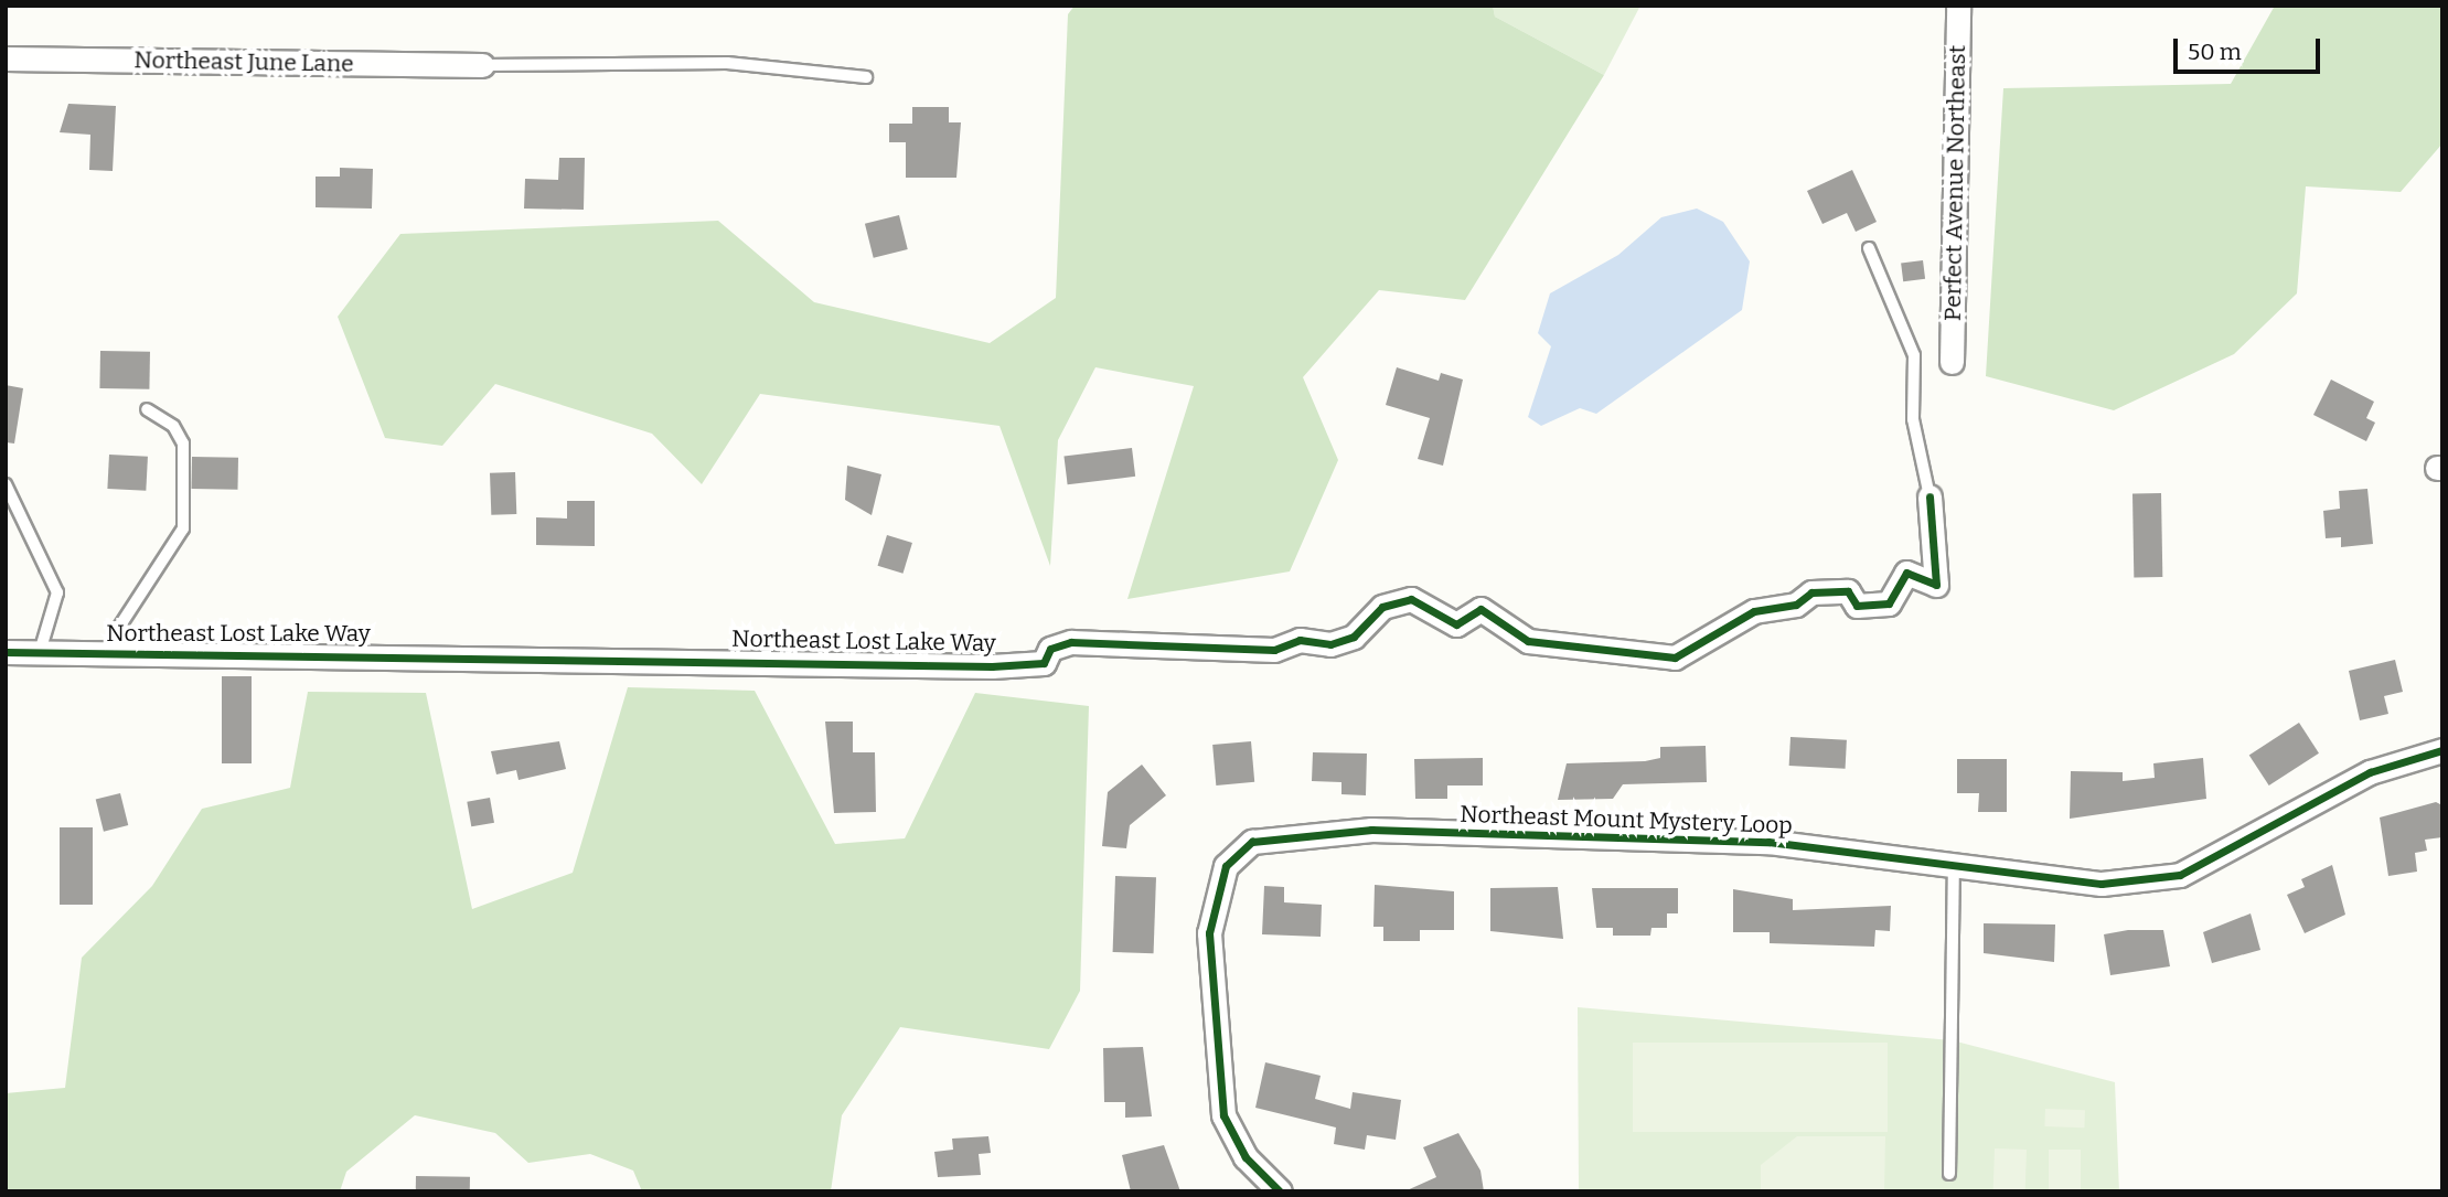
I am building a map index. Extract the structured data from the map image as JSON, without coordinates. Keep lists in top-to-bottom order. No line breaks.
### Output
{"streets":{"street":["Northeast June Lane","Perfect Avenue Northeast","Northeast Lost Lake Way","Northeast Mount Mystery Loop"]},"scale_bar":"50 m"}
